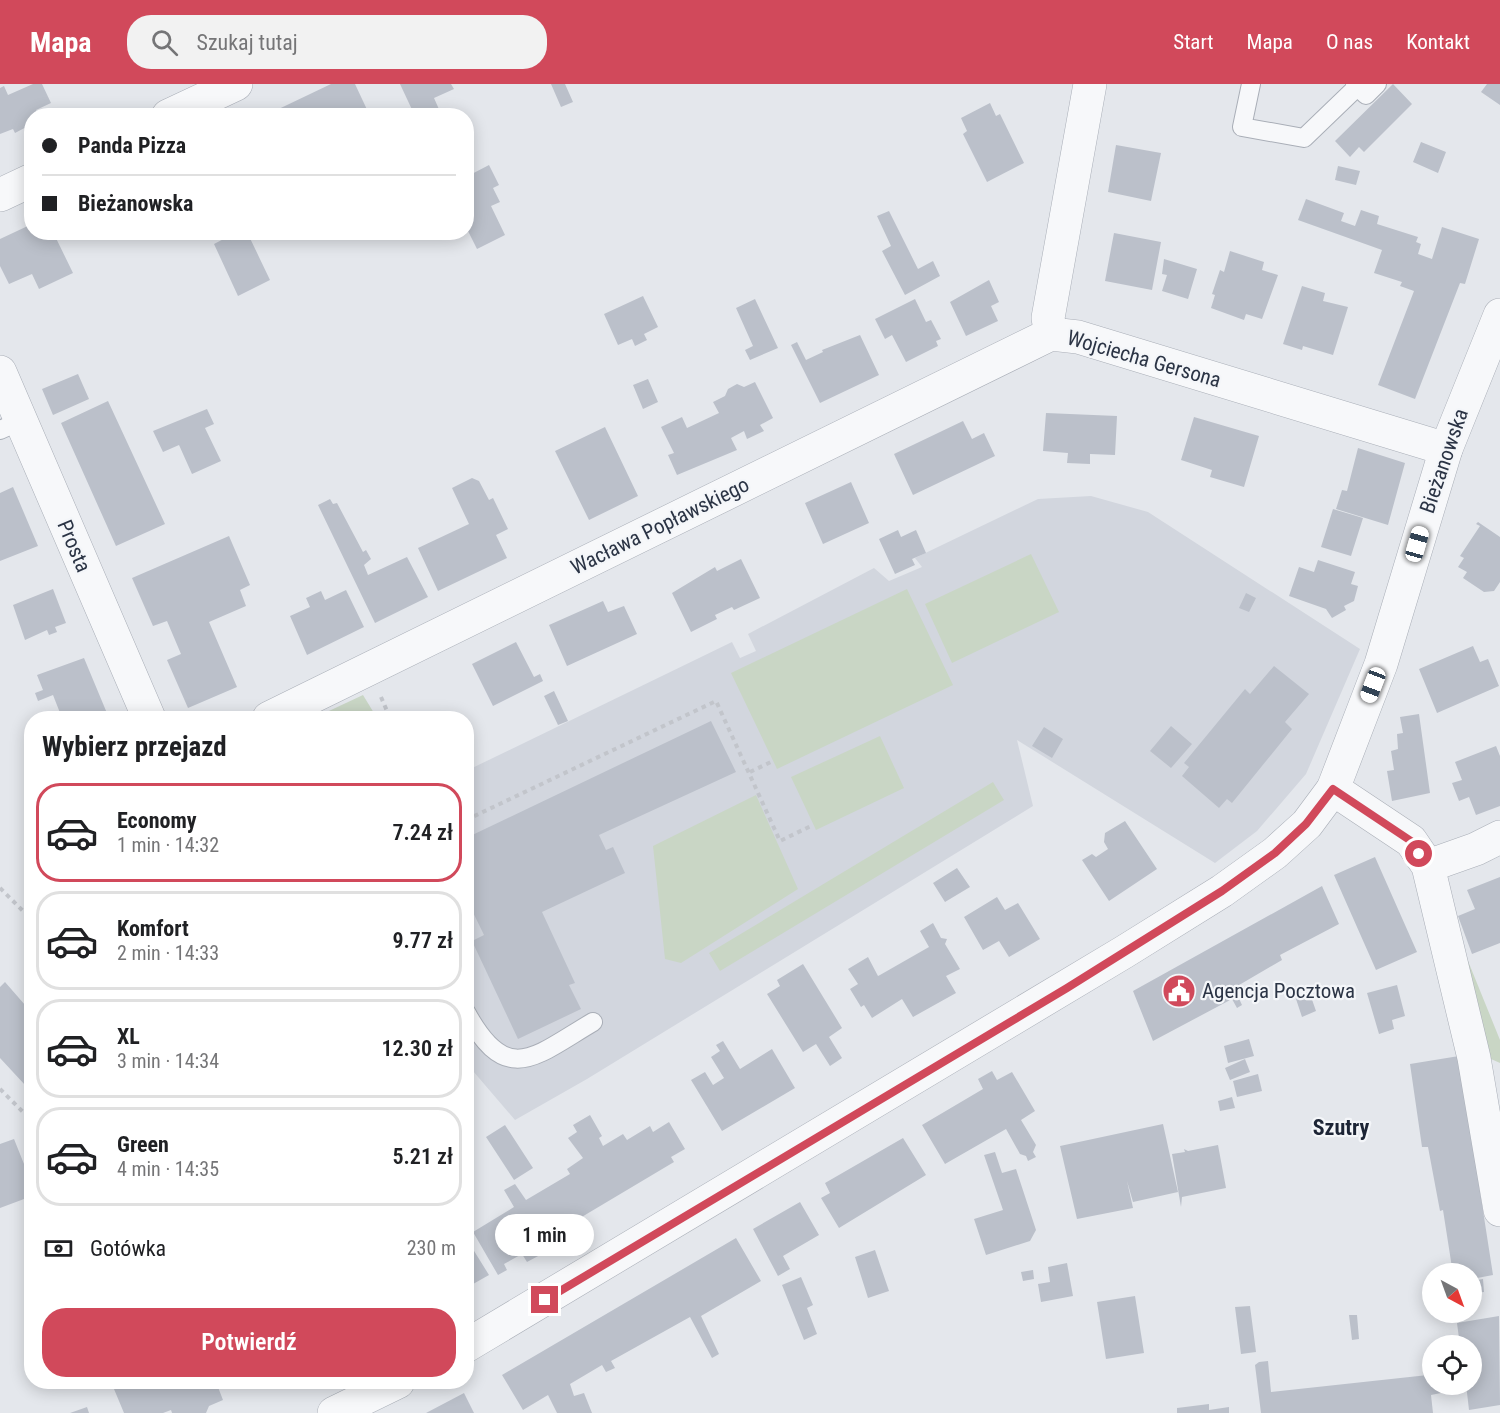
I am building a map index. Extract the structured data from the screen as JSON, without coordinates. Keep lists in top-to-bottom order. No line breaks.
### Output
{"streets":{"street":["Wojciecha Gersona","Bieżanowska","Wacława Popławskiego","Prosta"]},"crossings":[["Wojciecha Gersona","Bieżanowska"],["Wojciecha Gersona","Wacława Popławskiego"]],"districts":["Szutry"],"places":{"public building":["Agencja Pocztowa"]},"north":"bottom right","page":{"header":"Mapa","search":"Szukaj tutaj","nav":["Start","Mapa","O nas","Kontakt"],"banner":["Panda Pizza","Bieżanowska"],"heading":"Wybierz przejazd","list":[{"name":"Economy","note":"1 min · 14:32","value":"7.24 zł"},{"name":"Komfort","note":"2 min · 14:33","value":"9.77 zł"},{"name":"XL","note":"3 min · 14:34","value":"12.30 zł"},{"name":"Green","note":"4 min · 14:35","value":"5.21 zł"}],"bubble":"1 min","pay":["Gotówka","230 m"],"buttons":"Potwierdź"}}
